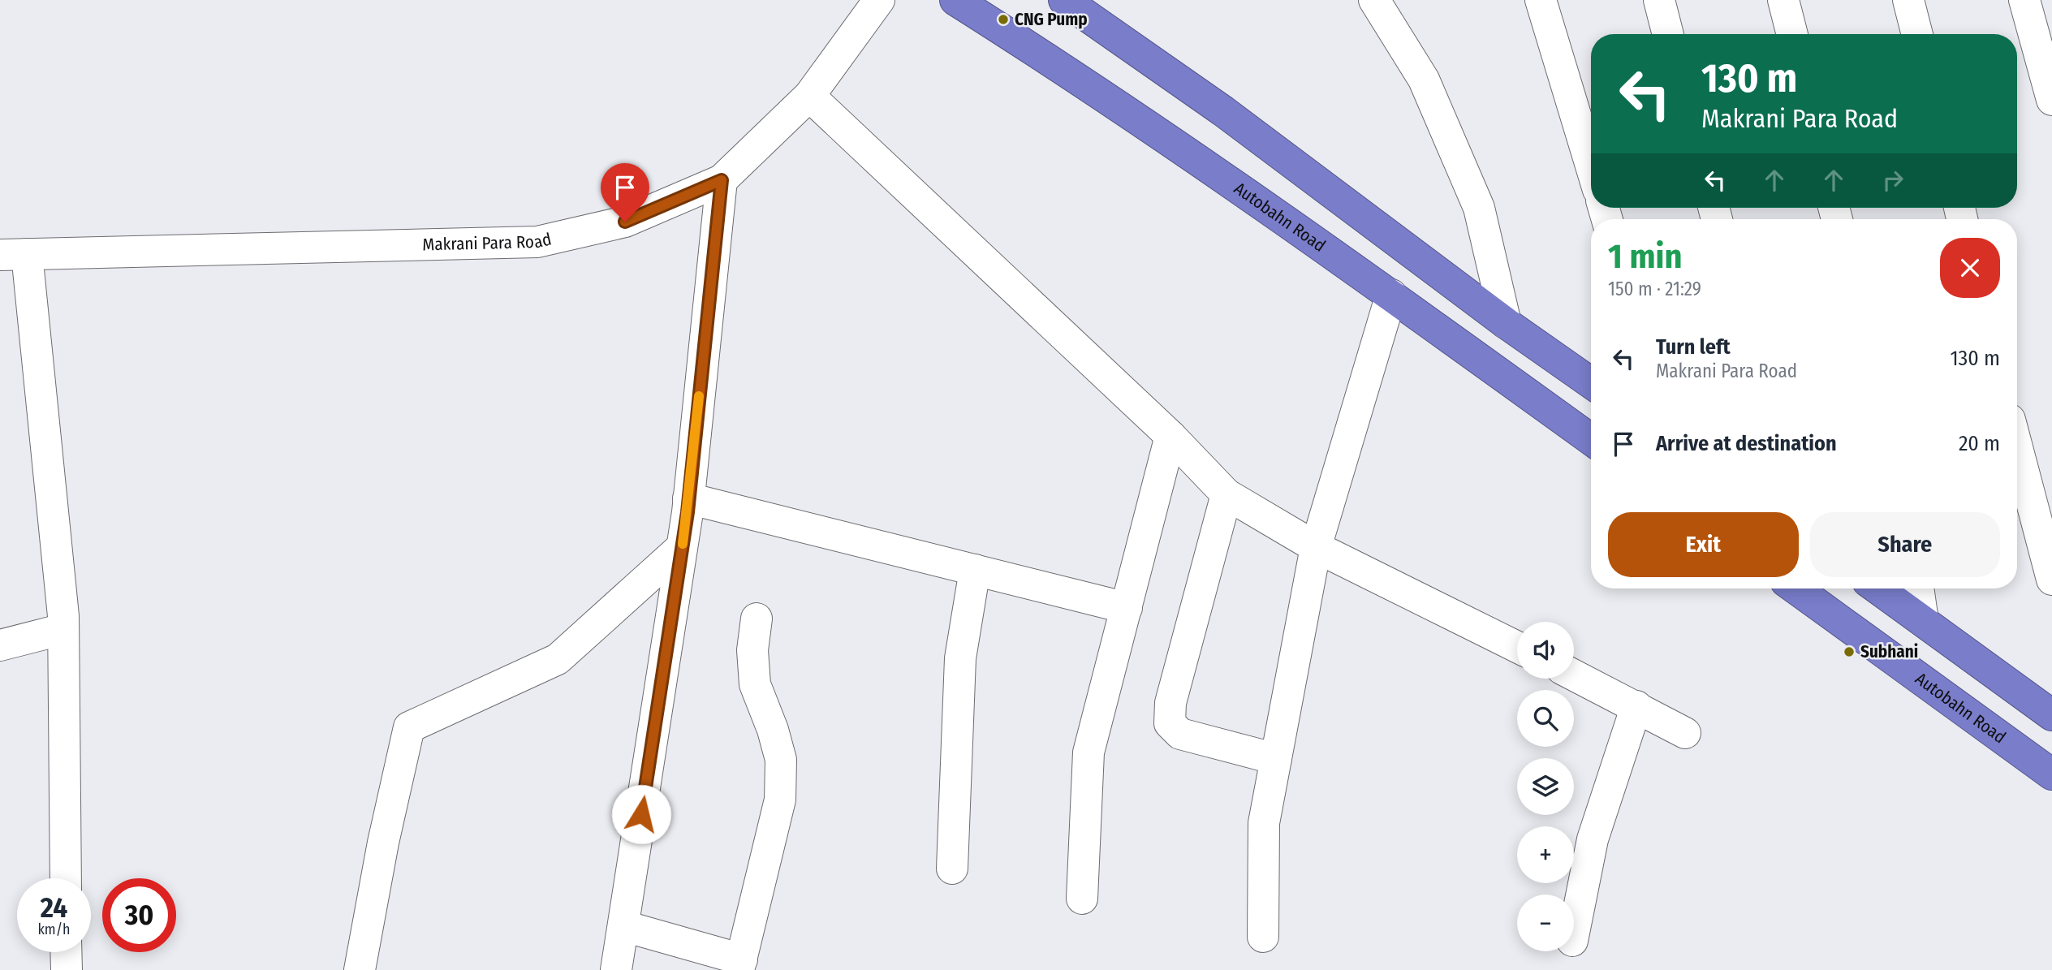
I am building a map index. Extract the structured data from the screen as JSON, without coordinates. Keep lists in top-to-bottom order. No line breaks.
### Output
{"streets":{"highway":["Autobahn Road"],"street":["Makrani Para Road"]},"places":["CNG Pump","Subhani"],"page":{"turn":["130 m","Makrani Para Road"],"heading":["1 min","150 m · 21:29"],"list":[{"name":"Turn left","note":"Makrani Para Road","value":"130 m"},{"name":"Arrive at destination","value":"20 m"}],"buttons":["Exit","Share"],"map_buttons":["+","−"],"speed":"24 km/h","limit":"30"}}
